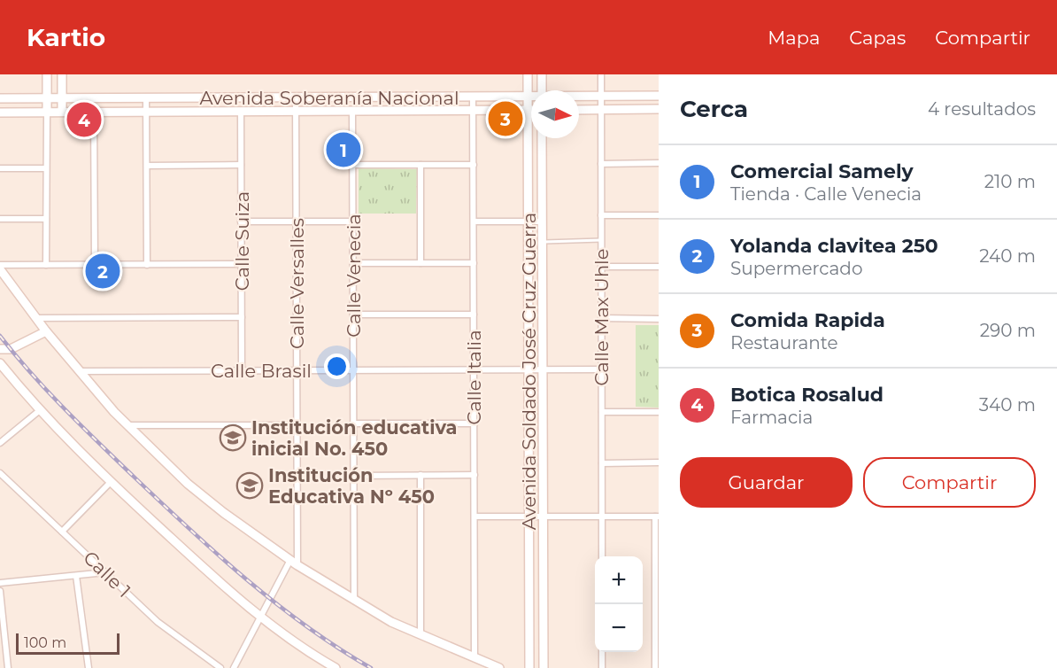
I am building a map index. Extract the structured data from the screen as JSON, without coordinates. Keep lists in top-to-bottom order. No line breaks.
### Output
{"streets":{"street":["Avenida Soberanía Nacional","Calle Suiza","Calle Venecia","Calle Versalles","Calle Max Uhle","Calle Brasil","Avenida Soldado José Cruz Guerra","Calle Italia","Calle 1"]},"crossings":[["Avenida Soberanía Nacional","Calle Suiza"],["Avenida Soberanía Nacional","Calle Venecia"],["Avenida Soberanía Nacional","Calle Versalles"],["Avenida Soberanía Nacional","Calle Max Uhle"],["Avenida Soberanía Nacional","Avenida Soldado José Cruz Guerra"],["Avenida Soberanía Nacional","Calle Italia"],["Calle Suiza","Calle Brasil"],["Calle Venecia","Calle Brasil"],["Calle Versalles","Calle Brasil"],["Calle Max Uhle","Calle Brasil"],["Calle Brasil","Avenida Soldado José Cruz Guerra"],["Calle Brasil","Calle Italia"]],"places":{"school or university":["Institución educativa inicial No. 450","Institución Educativa Nº 450"]},"scale_bar":"100 m","north":"right","page":{"header":"Kartio","nav":["Mapa","Capas","Compartir"],"heading":["Cerca","4 resultados"],"pins":["3","4","1","2"],"list":[{"mark":"1","name":"Comercial Samely","note":"Tienda · Calle Venecia","value":"210 m"},{"mark":"2","name":"Yolanda clavitea 250","note":"Supermercado","value":"240 m"},{"mark":"3","name":"Comida Rapida","note":"Restaurante","value":"290 m"},{"mark":"4","name":"Botica Rosalud","note":"Farmacia","value":"340 m"}],"buttons":["Guardar","Compartir"],"map_buttons":["+","−"],"scale":"100 m"}}
